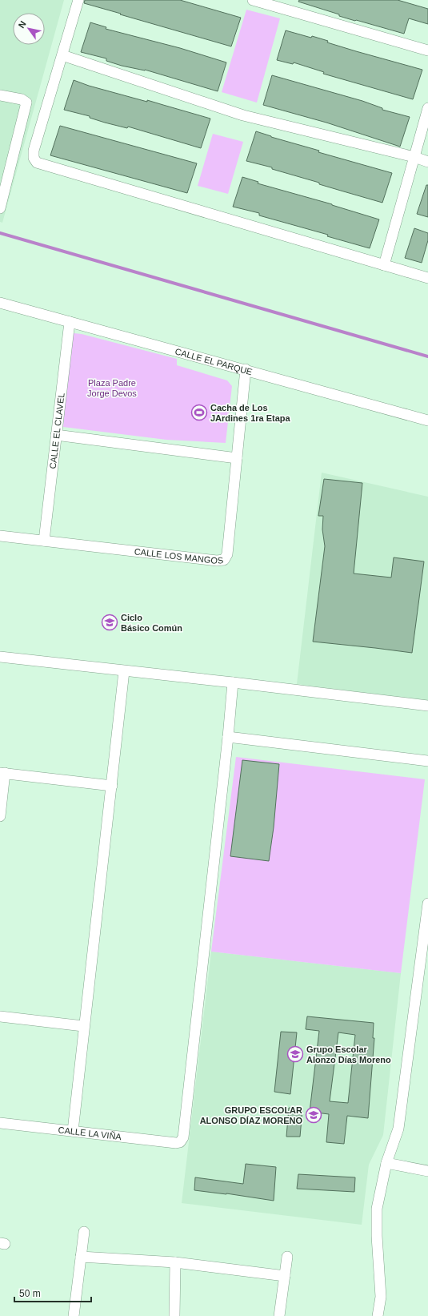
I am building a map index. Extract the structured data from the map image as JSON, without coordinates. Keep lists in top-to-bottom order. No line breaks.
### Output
{"streets":{"street":["CALLE EL PARQUE","CALLE EL CLAVEL","CALLE LOS MANGOS","CALLE LA VIÑA"]},"crossings":[["CALLE EL PARQUE","CALLE EL CLAVEL"],["CALLE EL PARQUE","CALLE LOS MANGOS"],["CALLE EL CLAVEL","CALLE LOS MANGOS"]],"parks":["Plaza Padre Jorge Devos"],"places":{"sports":["Cacha de Los JArdines 1ra Etapa"],"school or university":["Ciclo Básico Común","Grupo Escolar Alonzo Días Moreno","GRUPO ESCOLAR ALONSO DÍAZ MORENO"]},"scale_bar":"50 m","north":"top left"}
